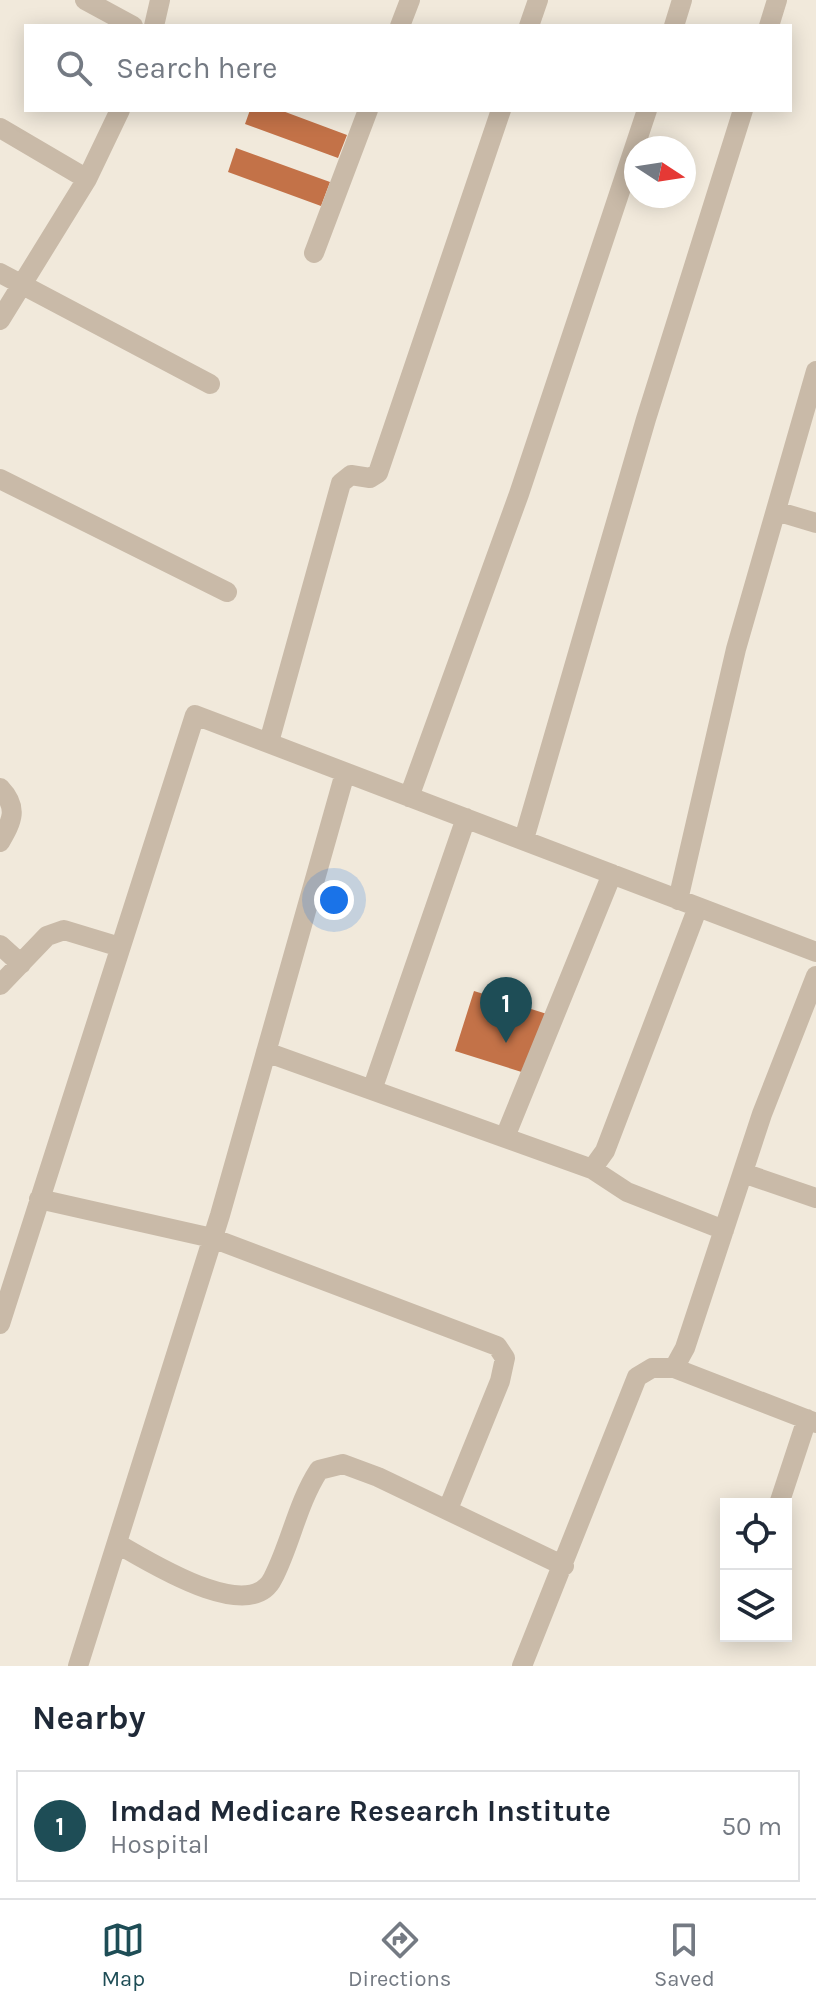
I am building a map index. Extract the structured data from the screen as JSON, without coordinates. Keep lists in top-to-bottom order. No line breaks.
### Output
{"north":"right","page":{"search":"Search here","pins":"1","heading":"Nearby","list":[{"mark":"1","name":"Imdad Medicare Research Institute","note":"Hospital","value":"50 m"}],"nav":["Map","Directions","Saved"]}}
